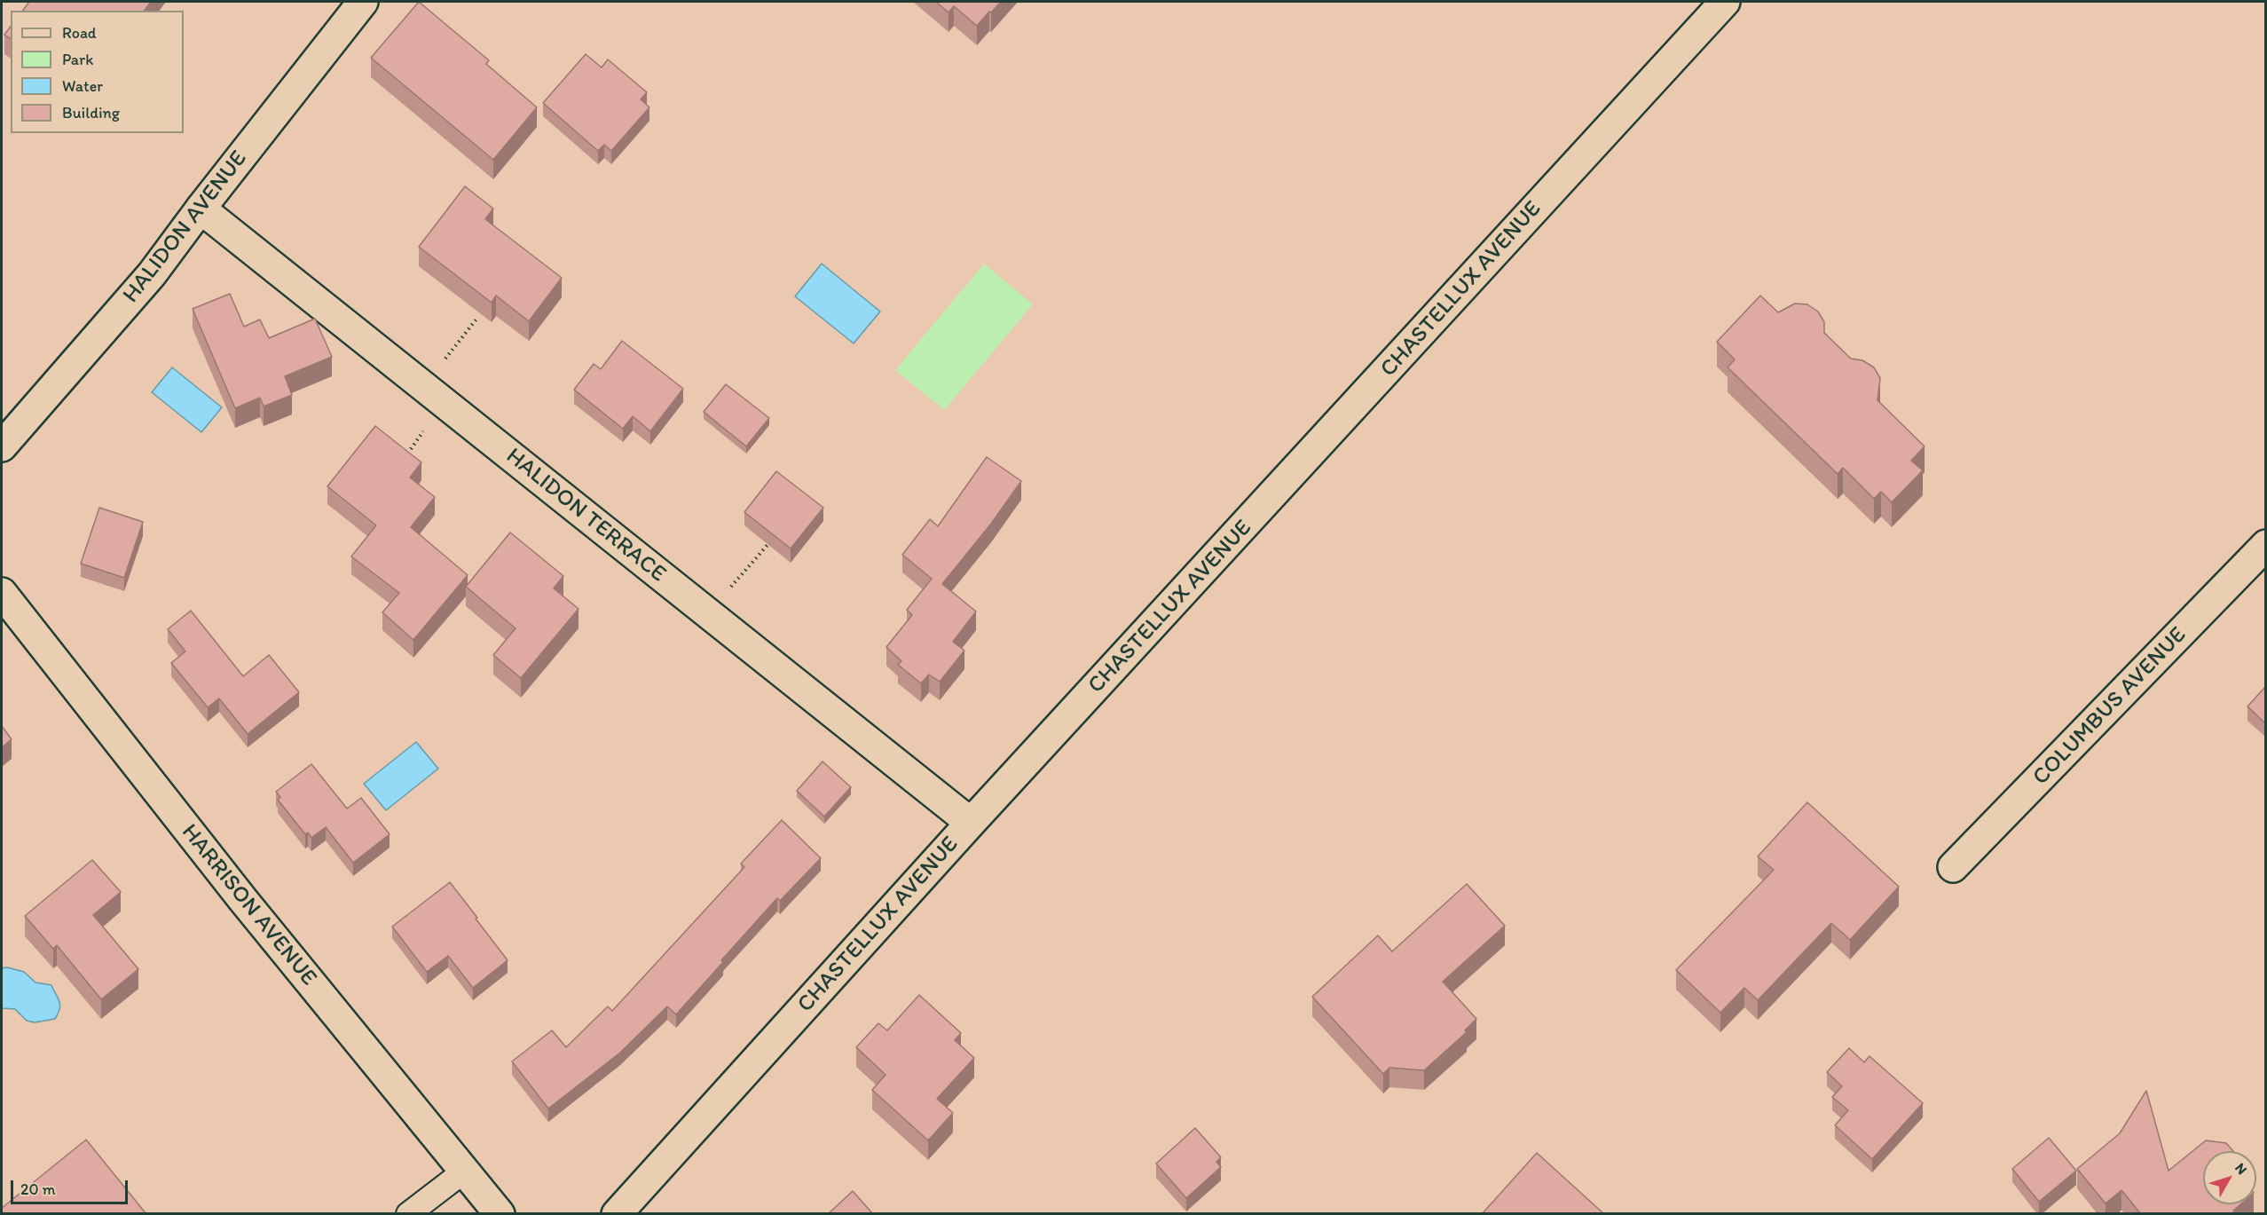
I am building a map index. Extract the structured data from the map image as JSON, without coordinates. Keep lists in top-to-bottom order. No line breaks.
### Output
{"streets":{"street":["HALIDON AVENUE","CHASTELLUX AVENUE","HALIDON TERRACE","COLUMBUS AVENUE","HARRISON AVENUE"]},"crossings":[["HALIDON AVENUE","HALIDON TERRACE"],["CHASTELLUX AVENUE","HALIDON TERRACE"]],"legend":["Road","Park","Water","Building"],"scale_bar":"20 m","north":"top right"}
